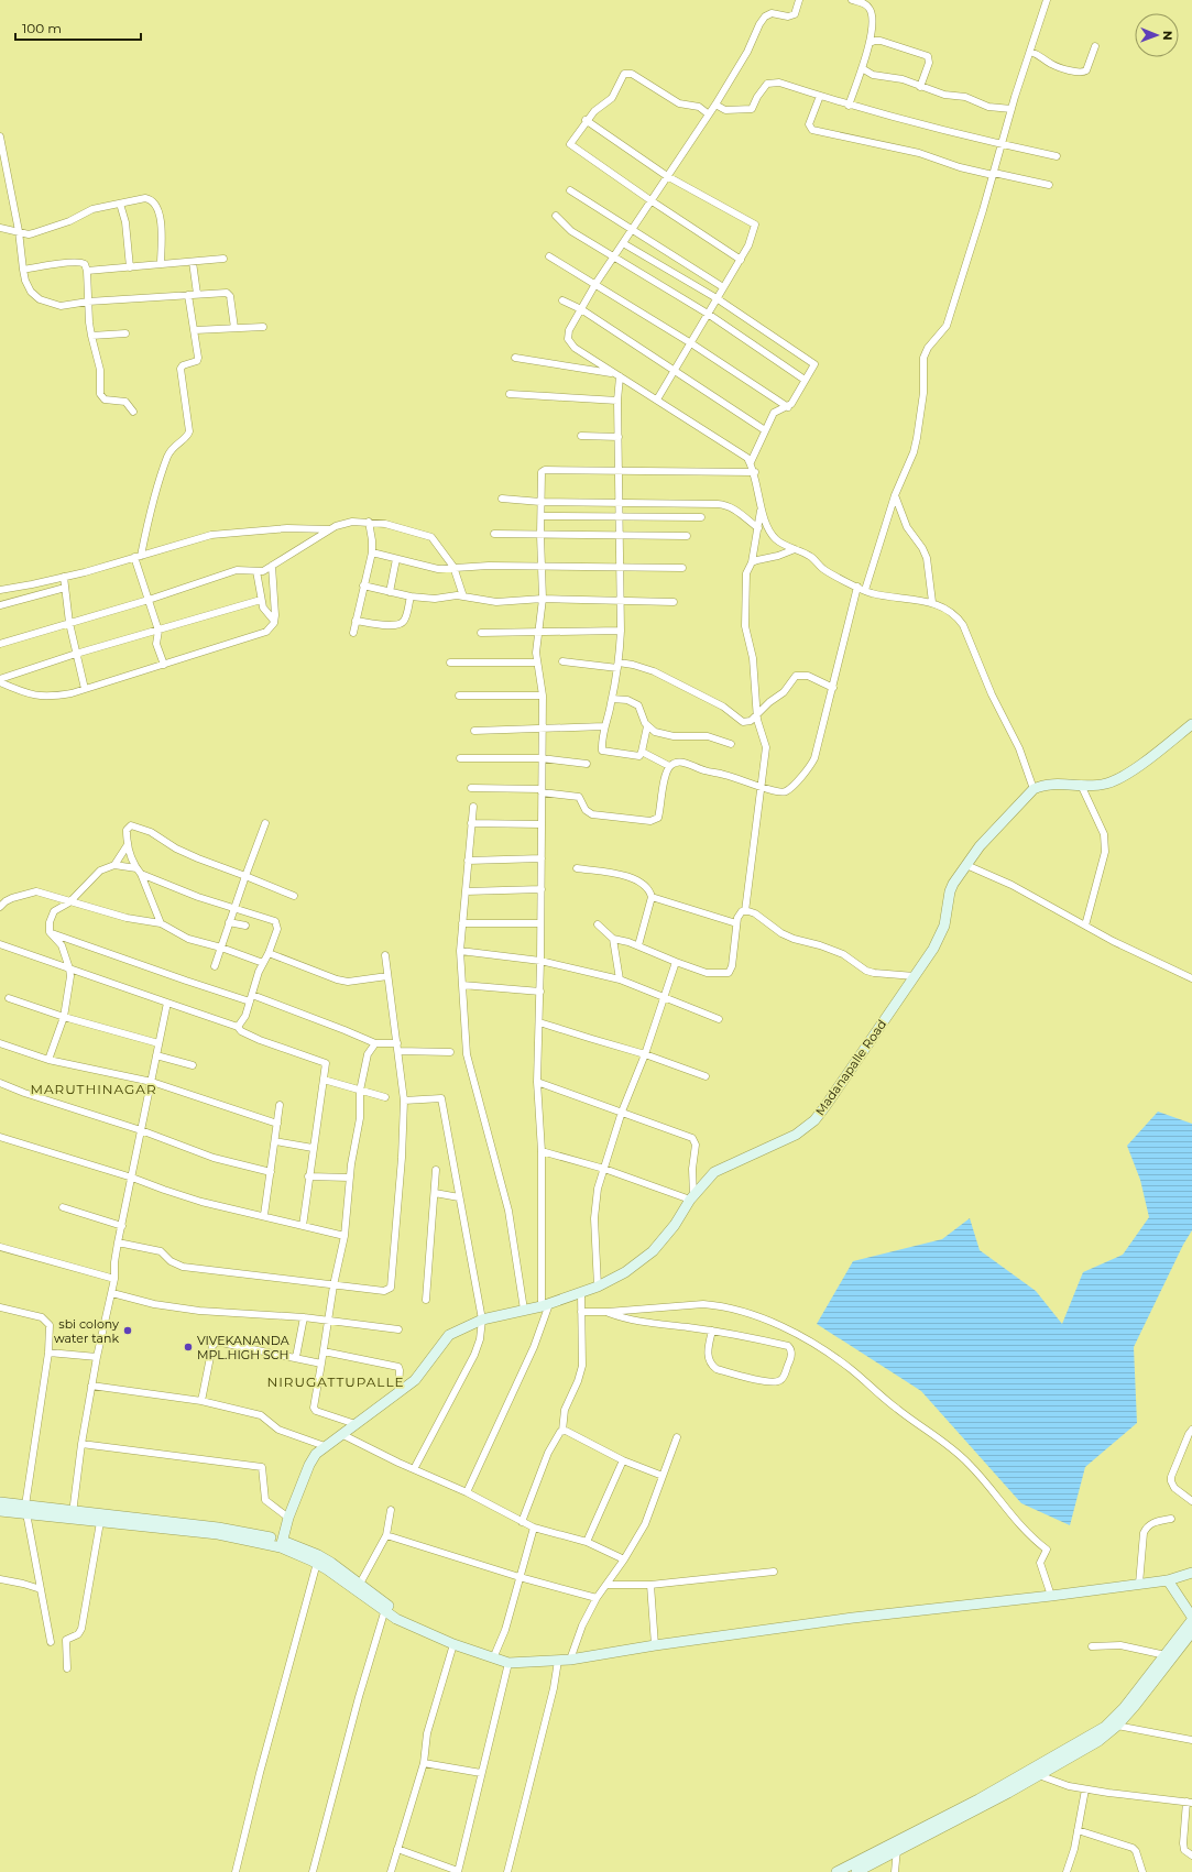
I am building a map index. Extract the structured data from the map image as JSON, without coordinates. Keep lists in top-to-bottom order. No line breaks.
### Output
{"streets":{"main road":["Madanapalle Road"]},"districts":["MARUTHINAGAR","NIRUGATTUPALLE"],"places":["sbi colony water tank","VIVEKANANDA MPL.HIGH SCH"],"scale_bar":"100 m","north":"right"}
